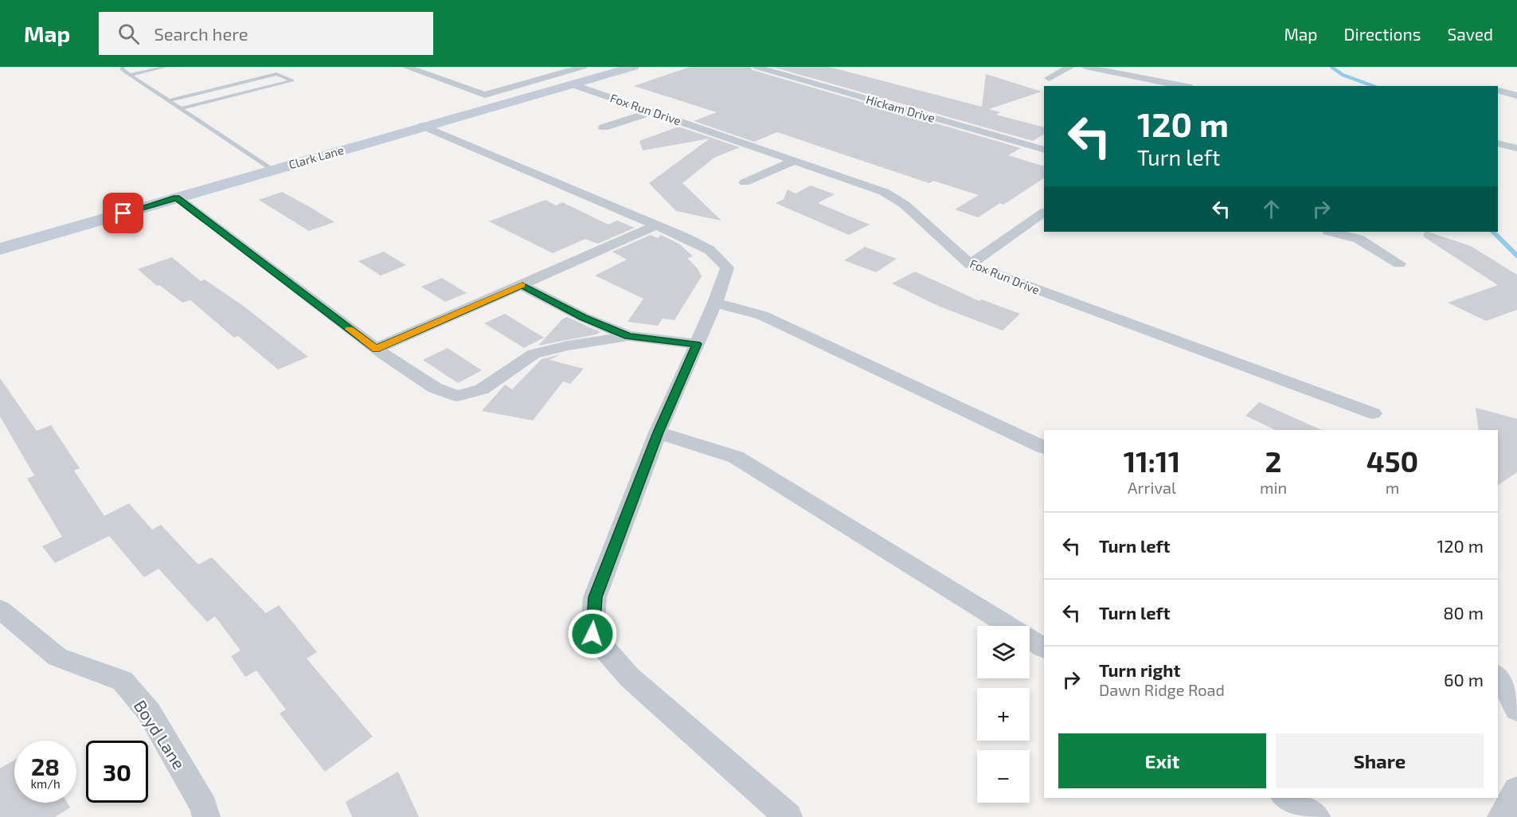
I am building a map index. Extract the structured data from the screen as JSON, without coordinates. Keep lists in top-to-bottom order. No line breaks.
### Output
{"streets":{"main road":["Clark Lane"],"street":["Hickam Drive","Fox Run Drive","Boyd Lane"]},"crossings":[["Fox Run Drive","Clark Lane"]],"page":{"header":"Map","search":"Search here","nav":["Map","Directions","Saved"],"turn":["120 m","Turn left"],"eta":["11:11","Arrival","2","min","450","m"],"list":[{"name":"Turn left","value":"120 m"},{"name":"Turn left","value":"80 m"},{"name":"Turn right","note":"Dawn Ridge Road","value":"60 m"}],"map_buttons":["+","−"],"buttons":["Exit","Share"],"speed":"28 km/h","limit":"30"}}
